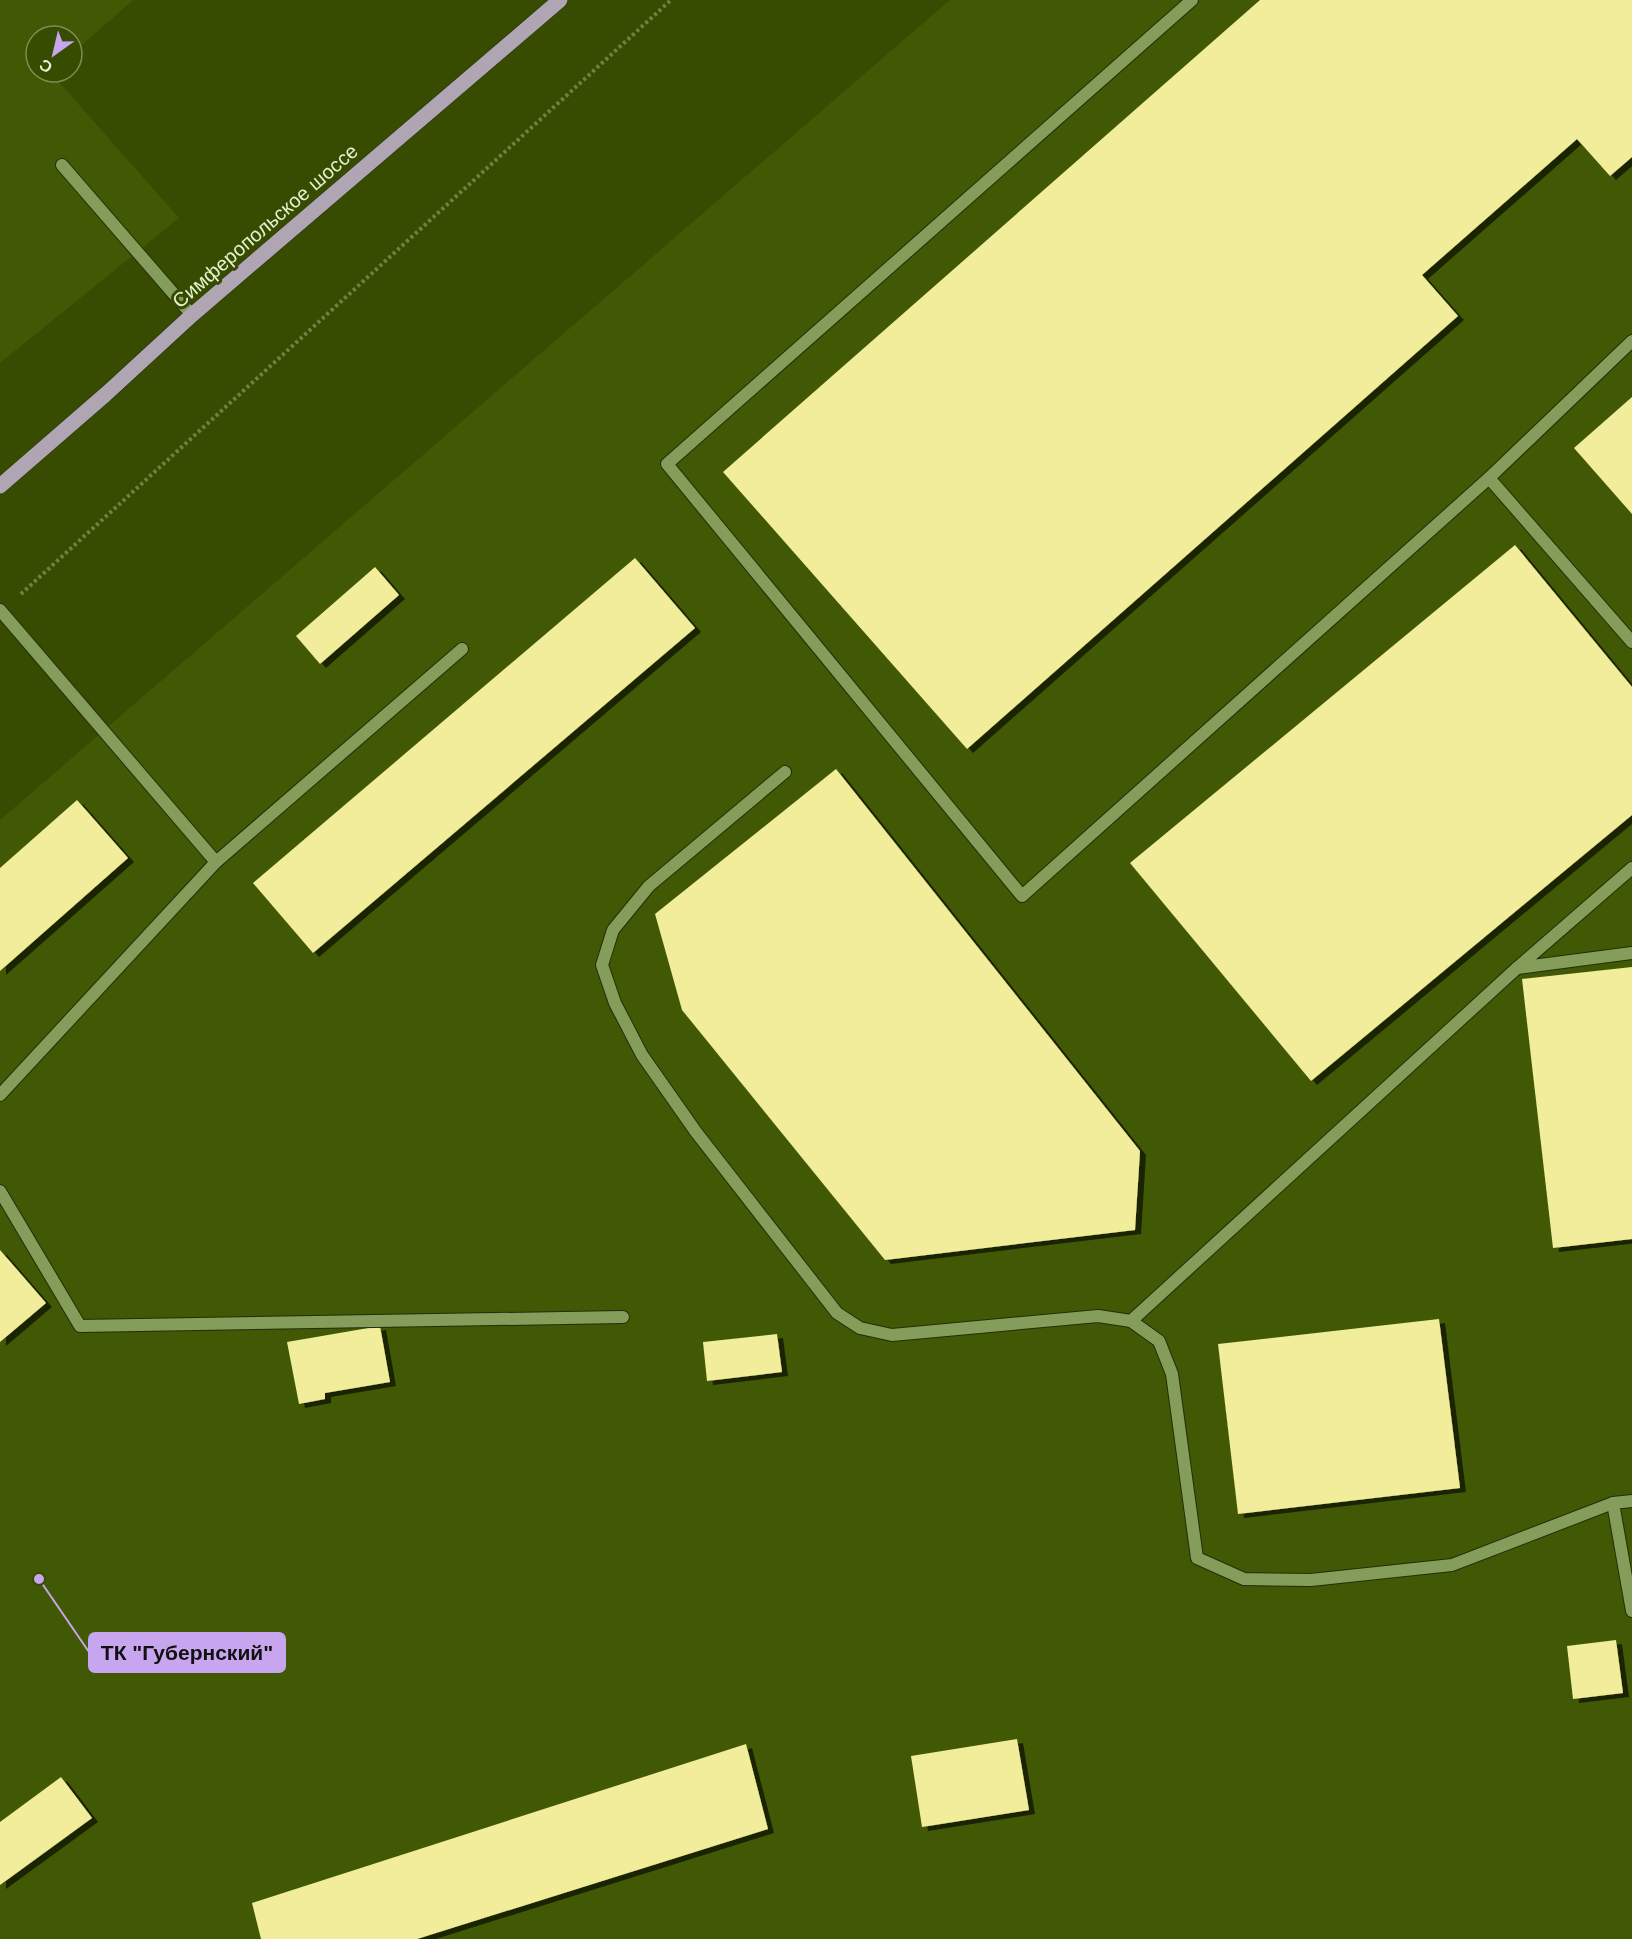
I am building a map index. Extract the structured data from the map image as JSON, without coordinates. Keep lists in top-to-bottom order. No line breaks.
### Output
{"streets":{"main road":["Симферопольское шоссе"]},"places":["ТК \"Губернский\""],"north":"bottom left"}
